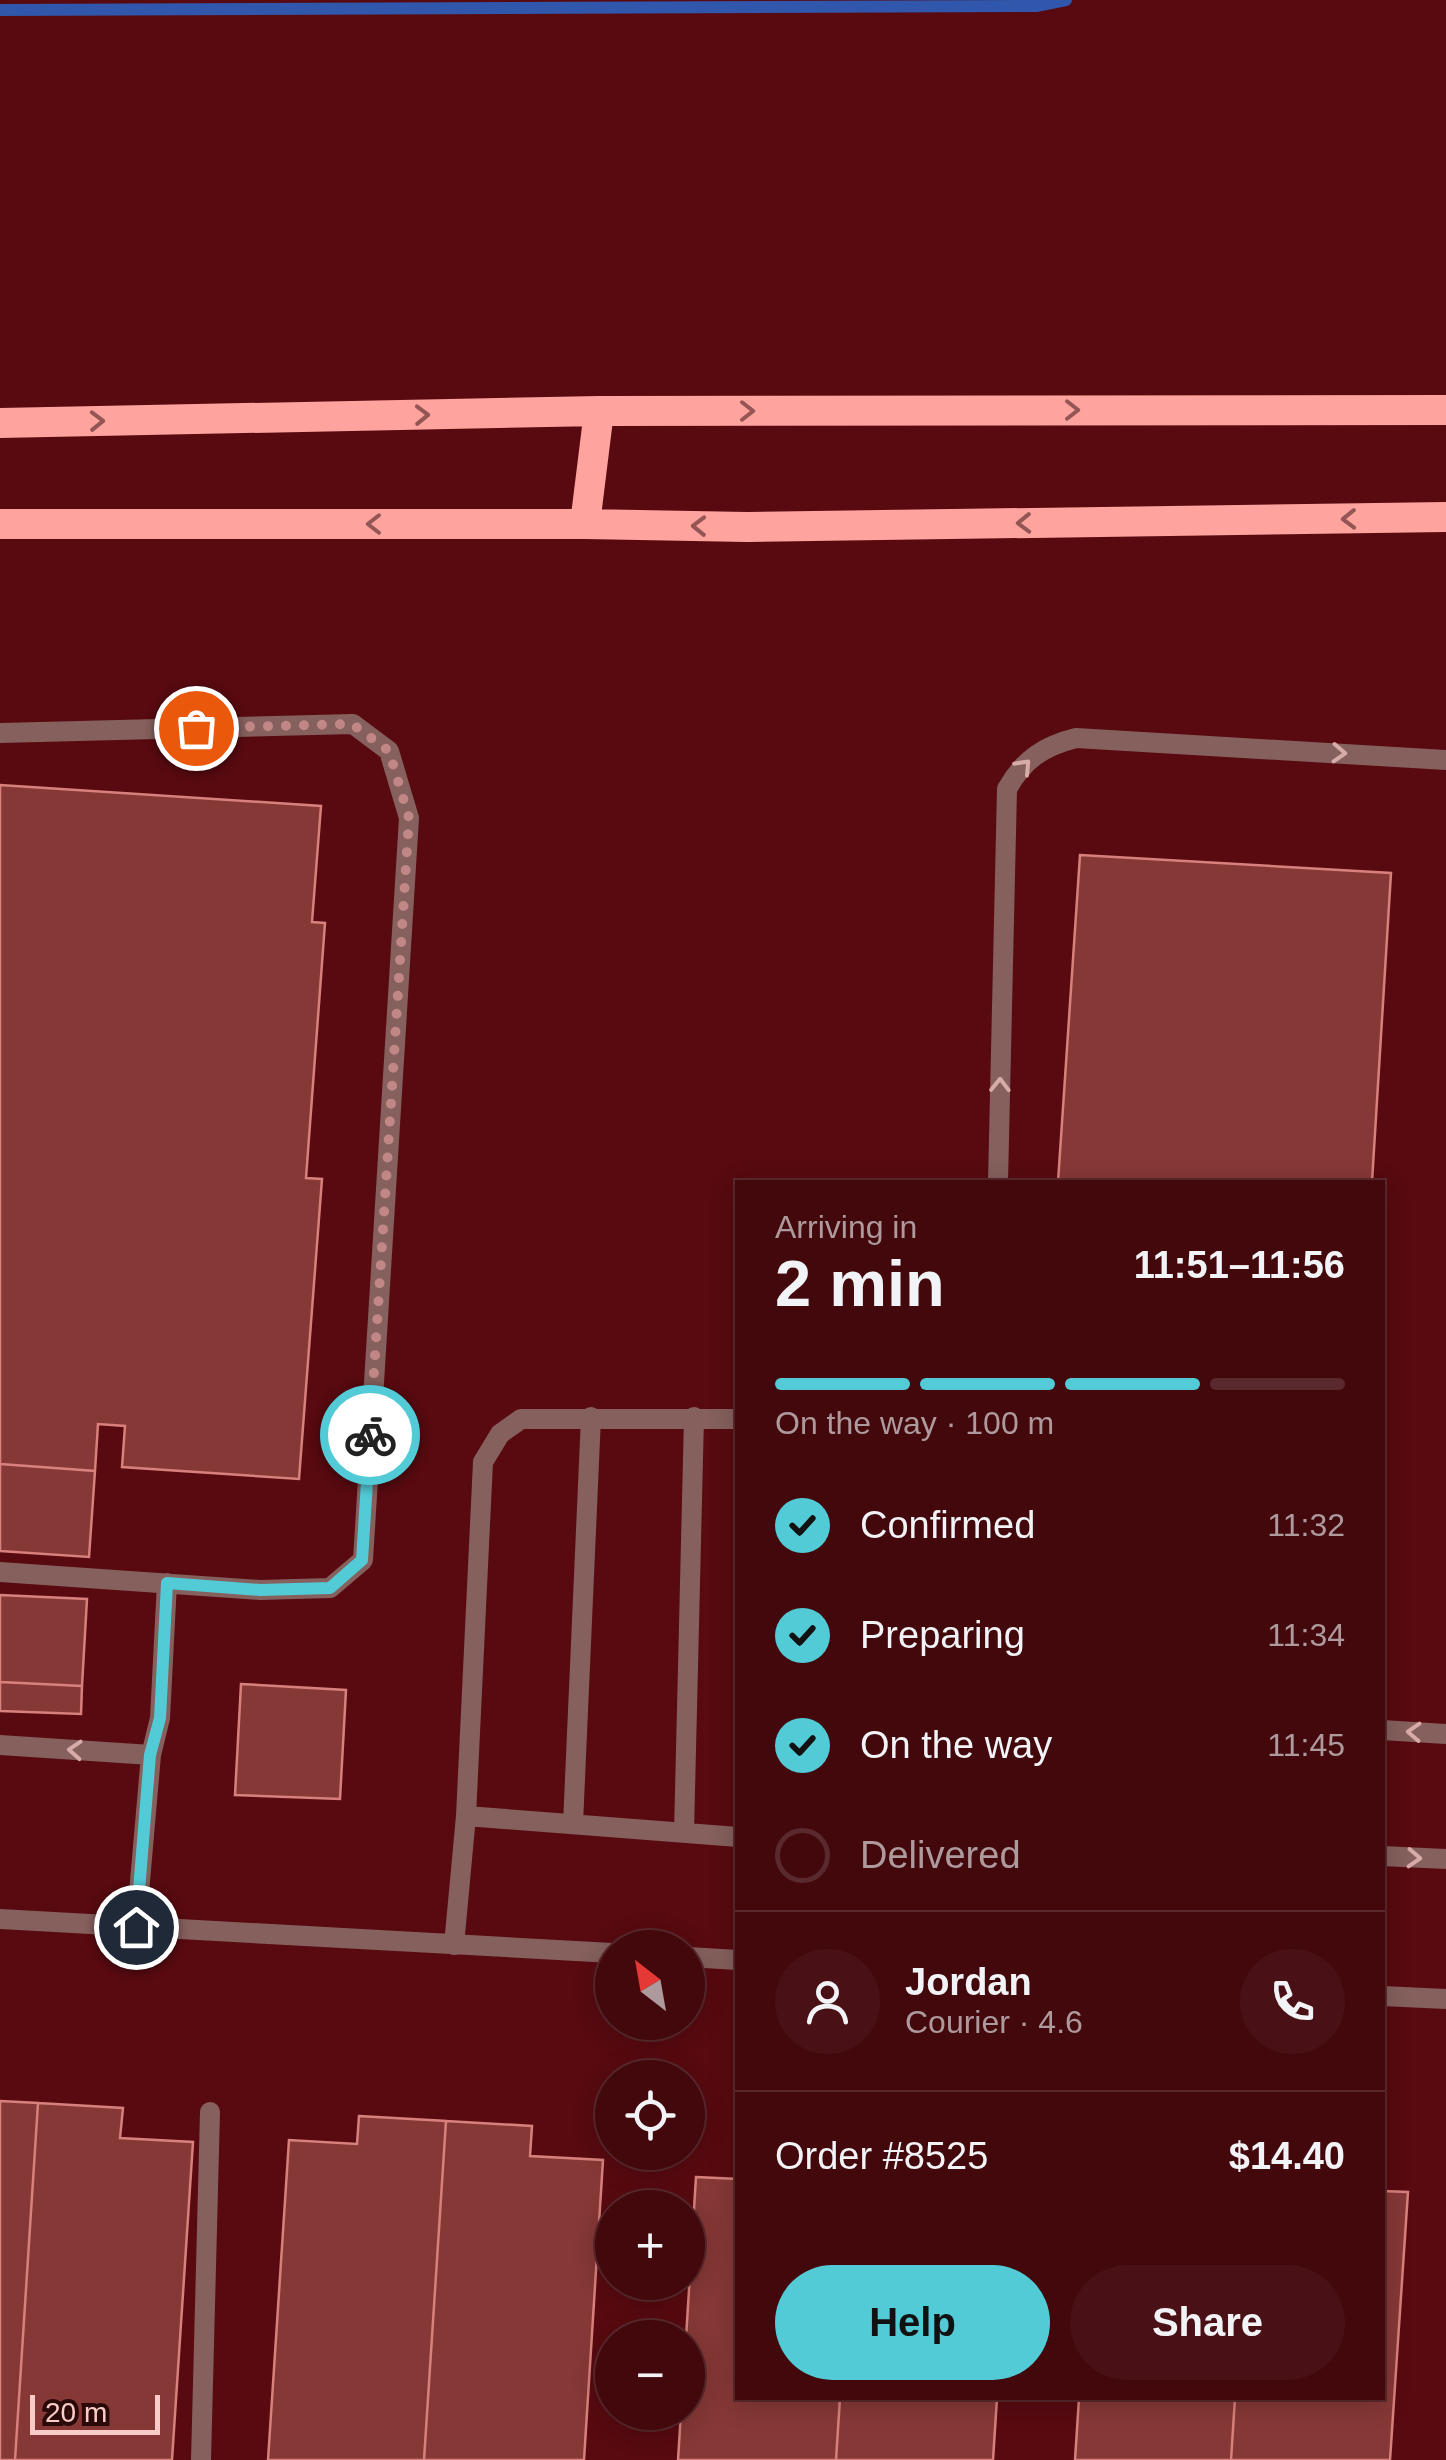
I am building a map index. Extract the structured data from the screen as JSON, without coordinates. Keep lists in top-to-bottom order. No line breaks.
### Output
{"scale_bar":"20 m","north":"top left","page":{"heading":["2 min","Arriving in","11:51–11:56"],"panel":["Jordan","Courier · 4.6","Order #8525","$14.40"],"bar":"On the way · 100 m","list":[["Confirmed","11:32"],["Preparing","11:34"],["On the way","11:45"],"Delivered"],"map_buttons":["+","−"],"buttons":["Help","Share"],"scale":"20 m"}}
